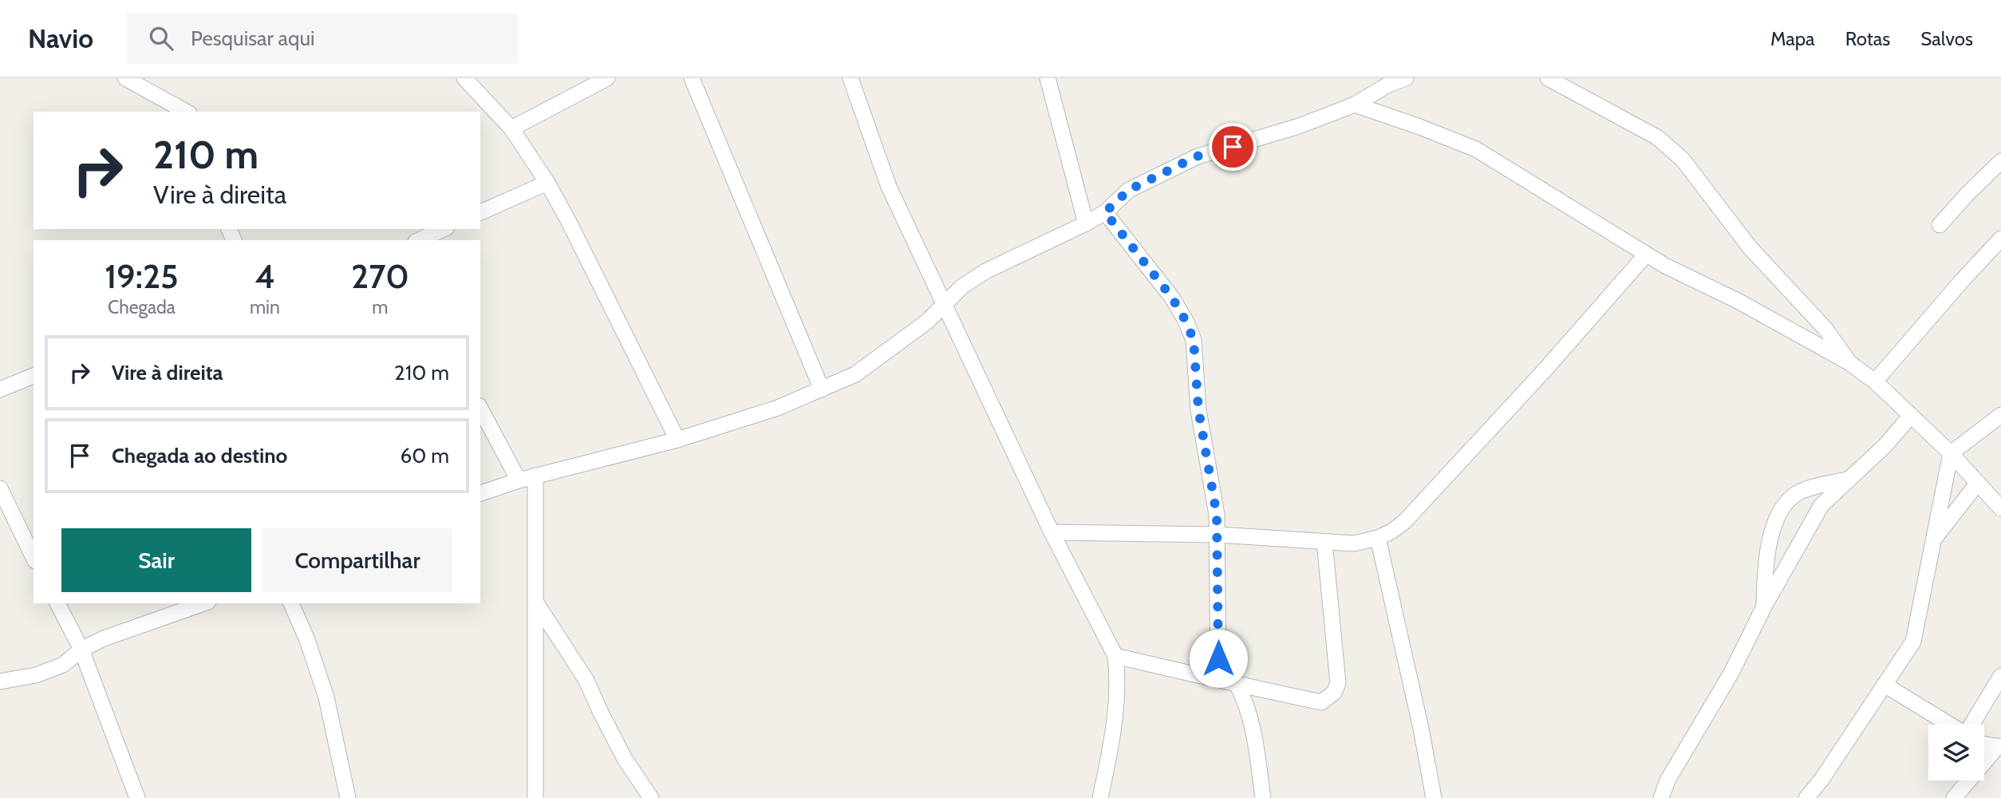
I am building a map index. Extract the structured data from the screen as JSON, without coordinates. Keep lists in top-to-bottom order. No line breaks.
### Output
{"page":{"header":"Navio","search":"Pesquisar aqui","nav":["Mapa","Rotas","Salvos"],"turn":["210 m","Vire à direita"],"eta":["19:25","Chegada","4","min","270","m"],"list":[{"name":"Vire à direita","value":"210 m"},{"name":"Chegada ao destino","value":"60 m"}],"buttons":["Sair","Compartilhar"]}}
